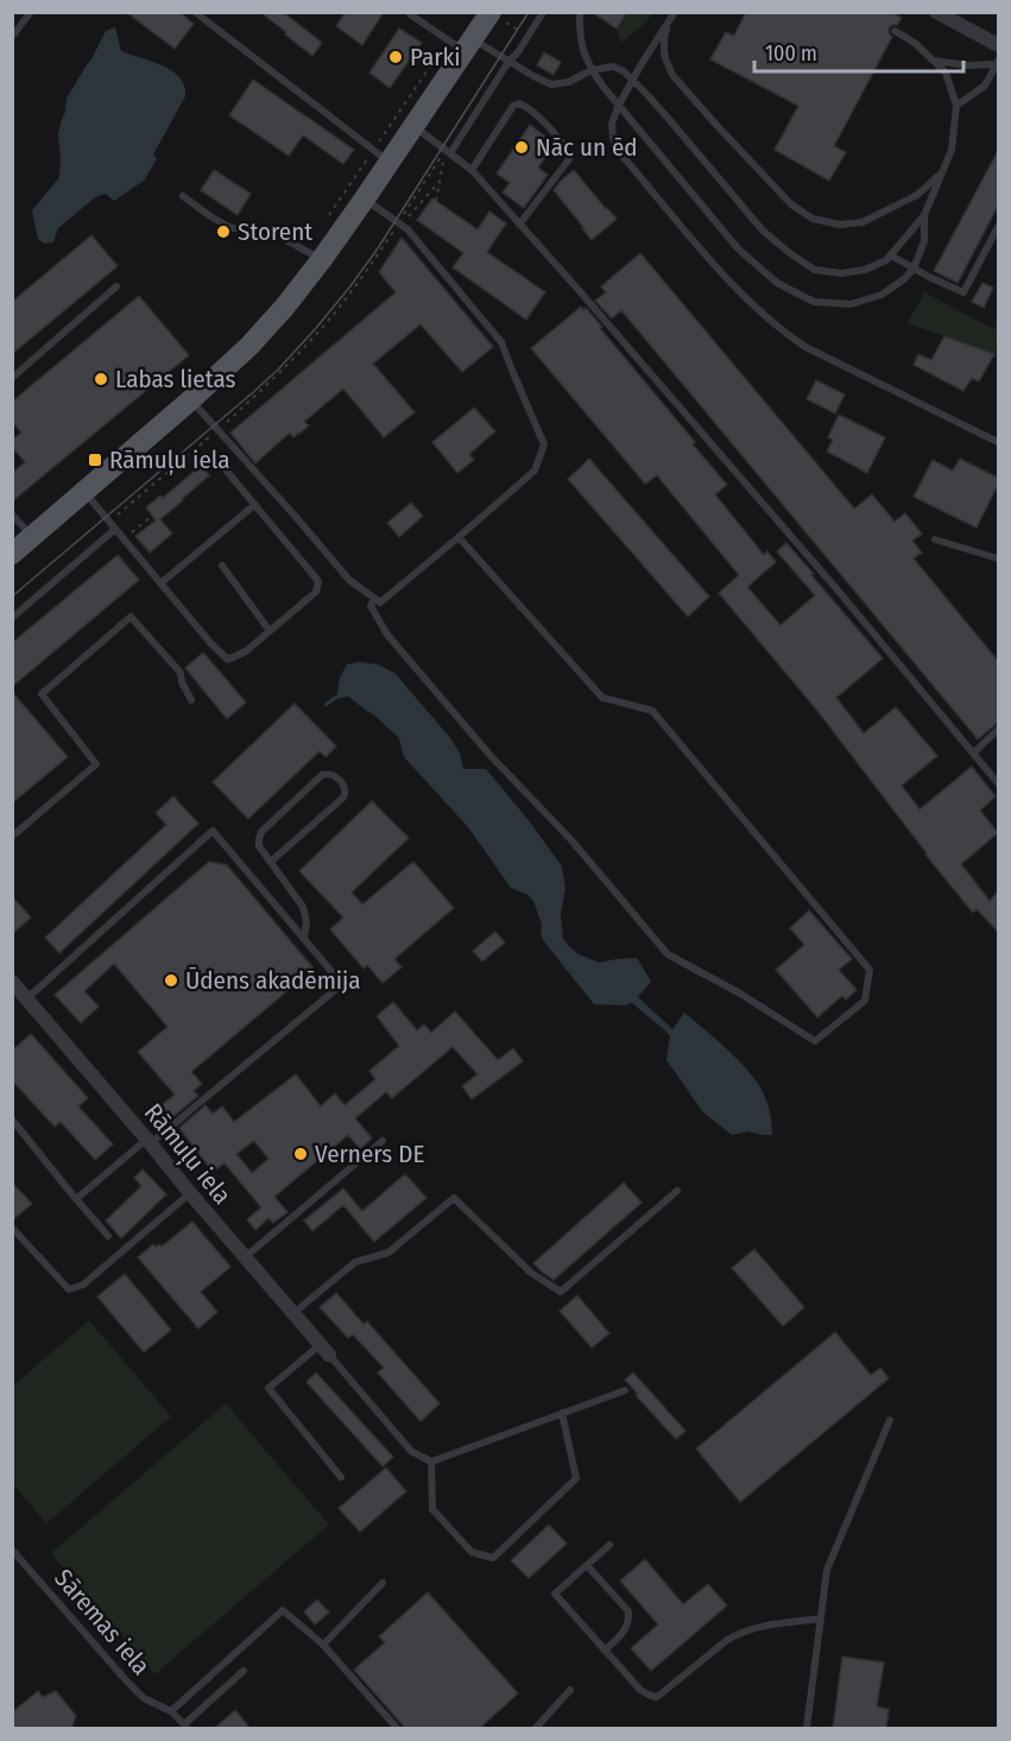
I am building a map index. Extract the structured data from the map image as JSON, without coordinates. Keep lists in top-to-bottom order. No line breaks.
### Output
{"streets":{"street":["Rāmuļu iela"],"lane":["Sāremas iela"]},"places":{"other":["Parki","Nāc un ēd","Storent","Labas lietas","Ūdens akadēmija","Verners DE"],"transit":["Rāmuļu iela"]},"scale_bar":"100 m"}
